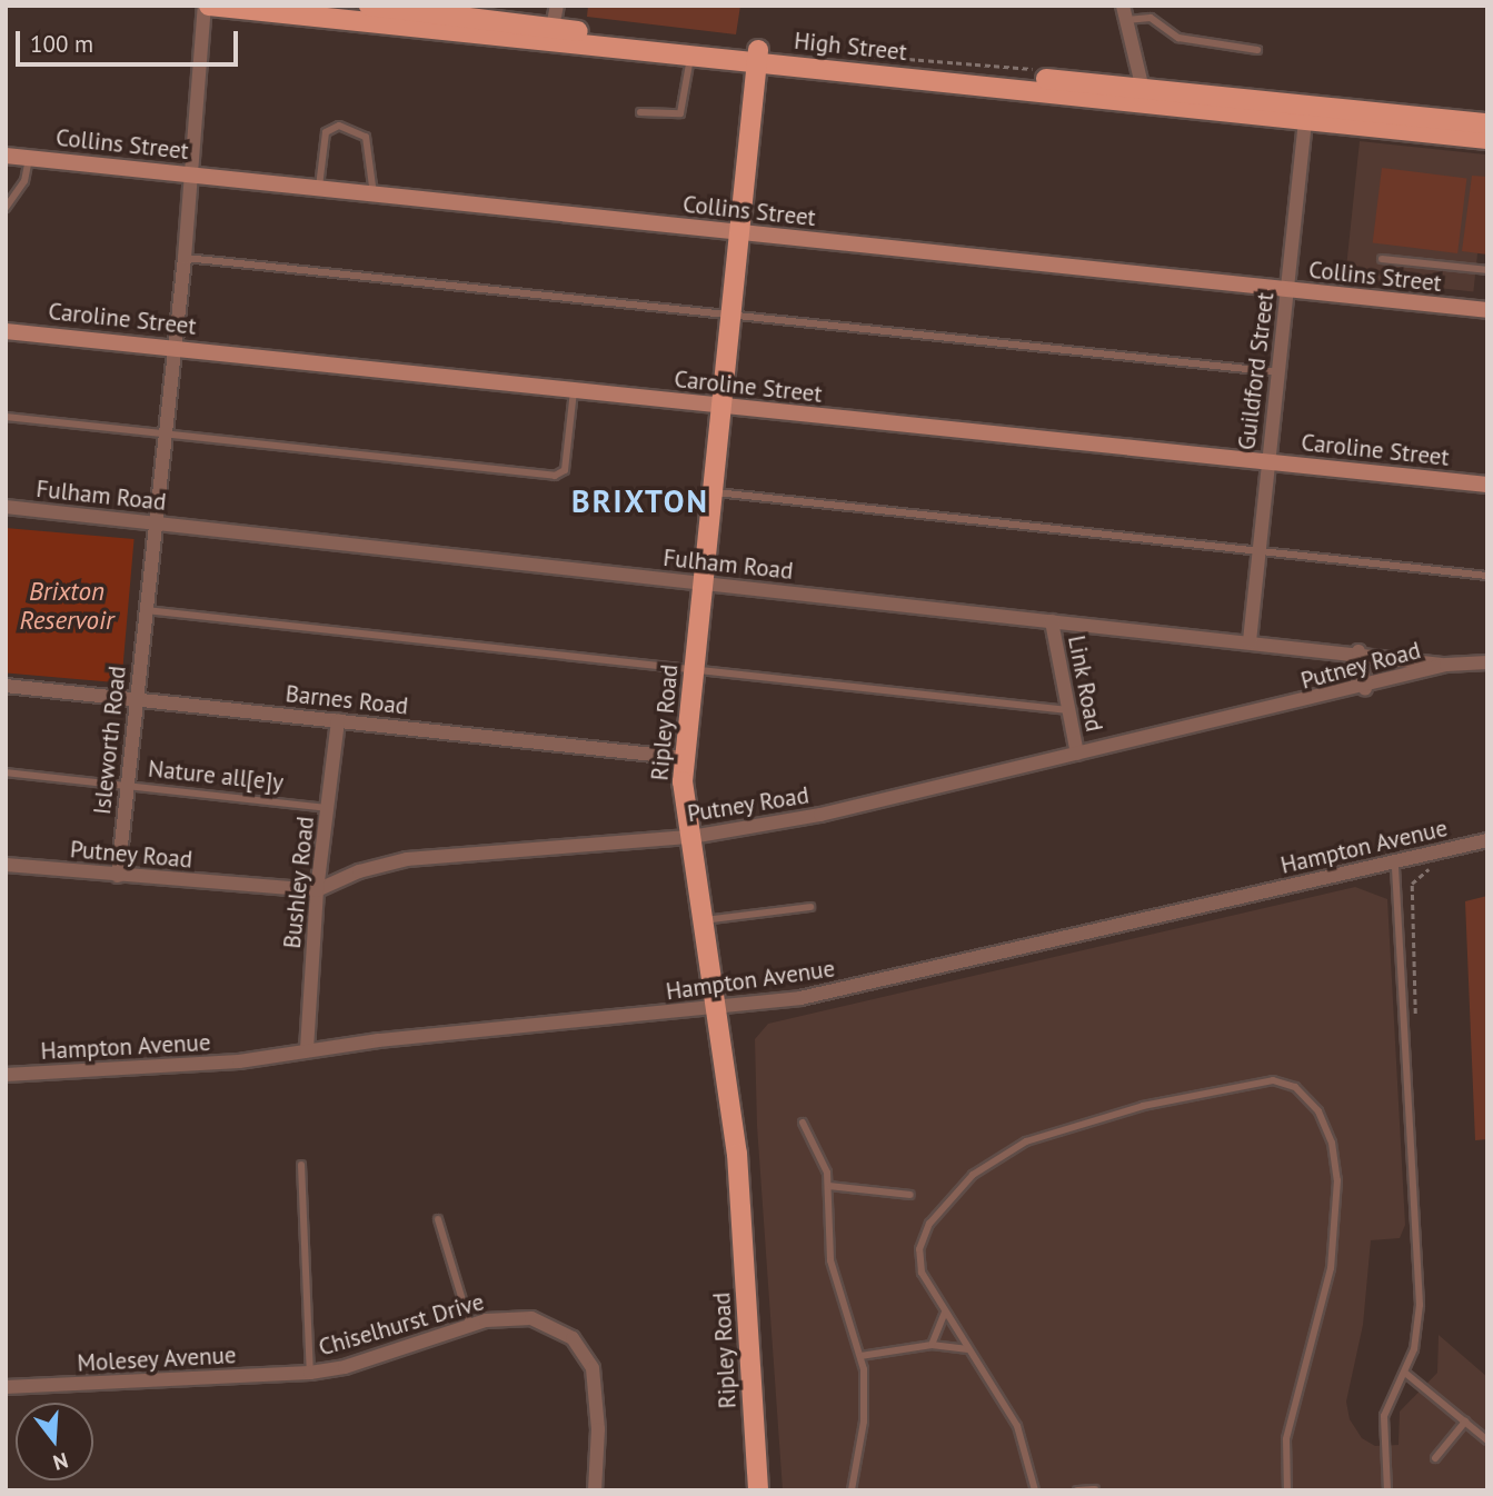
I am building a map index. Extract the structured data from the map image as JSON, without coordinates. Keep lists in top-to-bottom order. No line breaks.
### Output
{"streets":{"main road":["High Street","Ripley Road"],"street":["Collins Street","Caroline Street","Guildford Street","Fulham Road","Putney Road","Link Road","Barnes Road","Isleworth Road","Hampton Avenue","Bushley Road","Chiselhurst Drive","Molesey Avenue"],"lane":["Nature all[e]y"]},"crossings":[["High Street","Guildford Street"],["High Street","Ripley Road"],["High Street","Isleworth Road"],["Collins Street","Guildford Street"],["Collins Street","Ripley Road"],["Collins Street","Isleworth Road"],["Caroline Street","Guildford Street"],["Caroline Street","Ripley Road"],["Caroline Street","Isleworth Road"],["Guildford Street","Fulham Road"],["Fulham Road","Putney Road"],["Fulham Road","Link Road"],["Fulham Road","Ripley Road"],["Fulham Road","Isleworth Road"],["Putney Road","Link Road"],["Putney Road","Ripley Road"],["Putney Road","Isleworth Road"],["Putney Road","Bushley Road"],["Barnes Road","Ripley Road"],["Barnes Road","Isleworth Road"],["Barnes Road","Bushley Road"],["Ripley Road","Hampton Avenue"],["Isleworth Road","Nature all[e]y"],["Nature all[e]y","Bushley Road"],["Hampton Avenue","Bushley Road"],["Chiselhurst Drive","Molesey Avenue"]],"districts":["BRIXTON"],"water":["Brixton Reservoir"],"scale_bar":"100 m","north":"bottom"}
